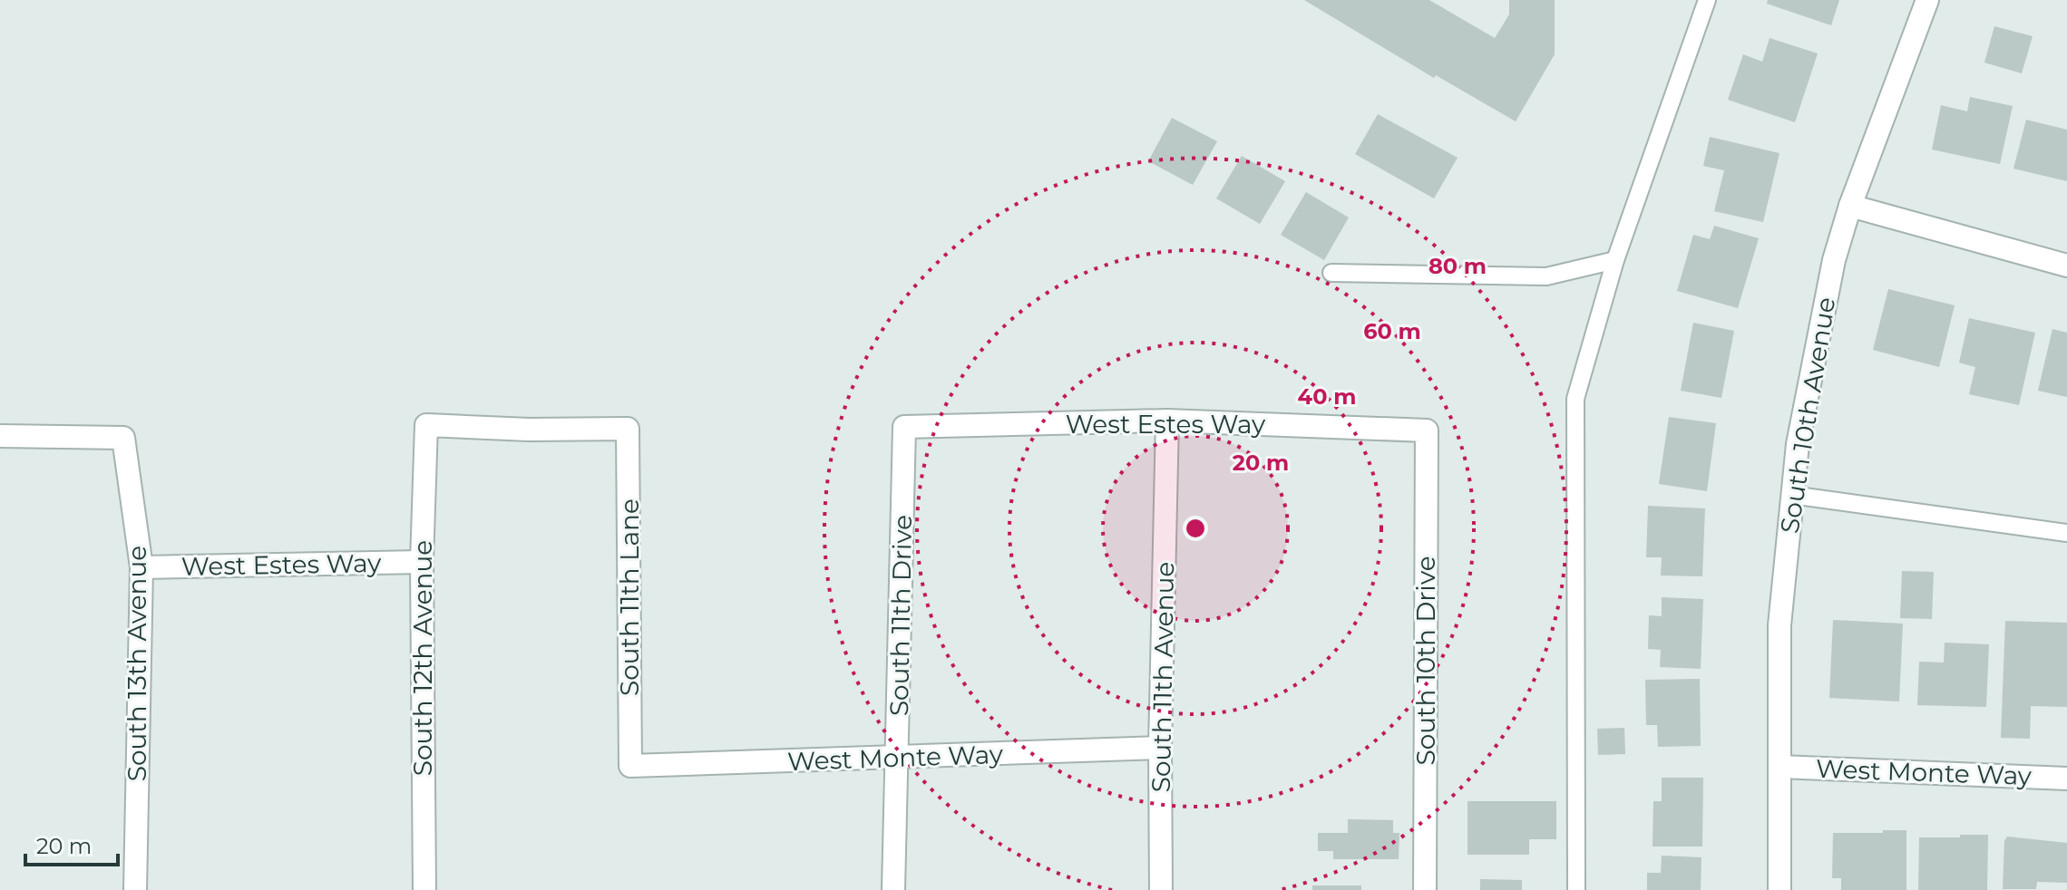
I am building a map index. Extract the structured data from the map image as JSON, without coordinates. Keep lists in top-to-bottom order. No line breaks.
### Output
{"streets":{"street":["South 10th Avenue","West Estes Way","South 11th Lane","South 11th Drive","South 12th Avenue","South 10th Drive","South 13th Avenue","South 11th Avenue","West Monte Way"]},"crossings":[["South 10th Avenue","West Monte Way"],["West Estes Way","South 11th Drive"],["West Estes Way","South 12th Avenue"],["West Estes Way","South 10th Drive"],["West Estes Way","South 13th Avenue"],["West Estes Way","South 11th Avenue"],["South 11th Lane","South 12th Avenue"],["South 11th Lane","West Monte Way"],["South 11th Drive","West Monte Way"],["South 11th Avenue","West Monte Way"]],"scale_bar":"20 m","rings":["80 m","60 m","40 m","20 m"]}
